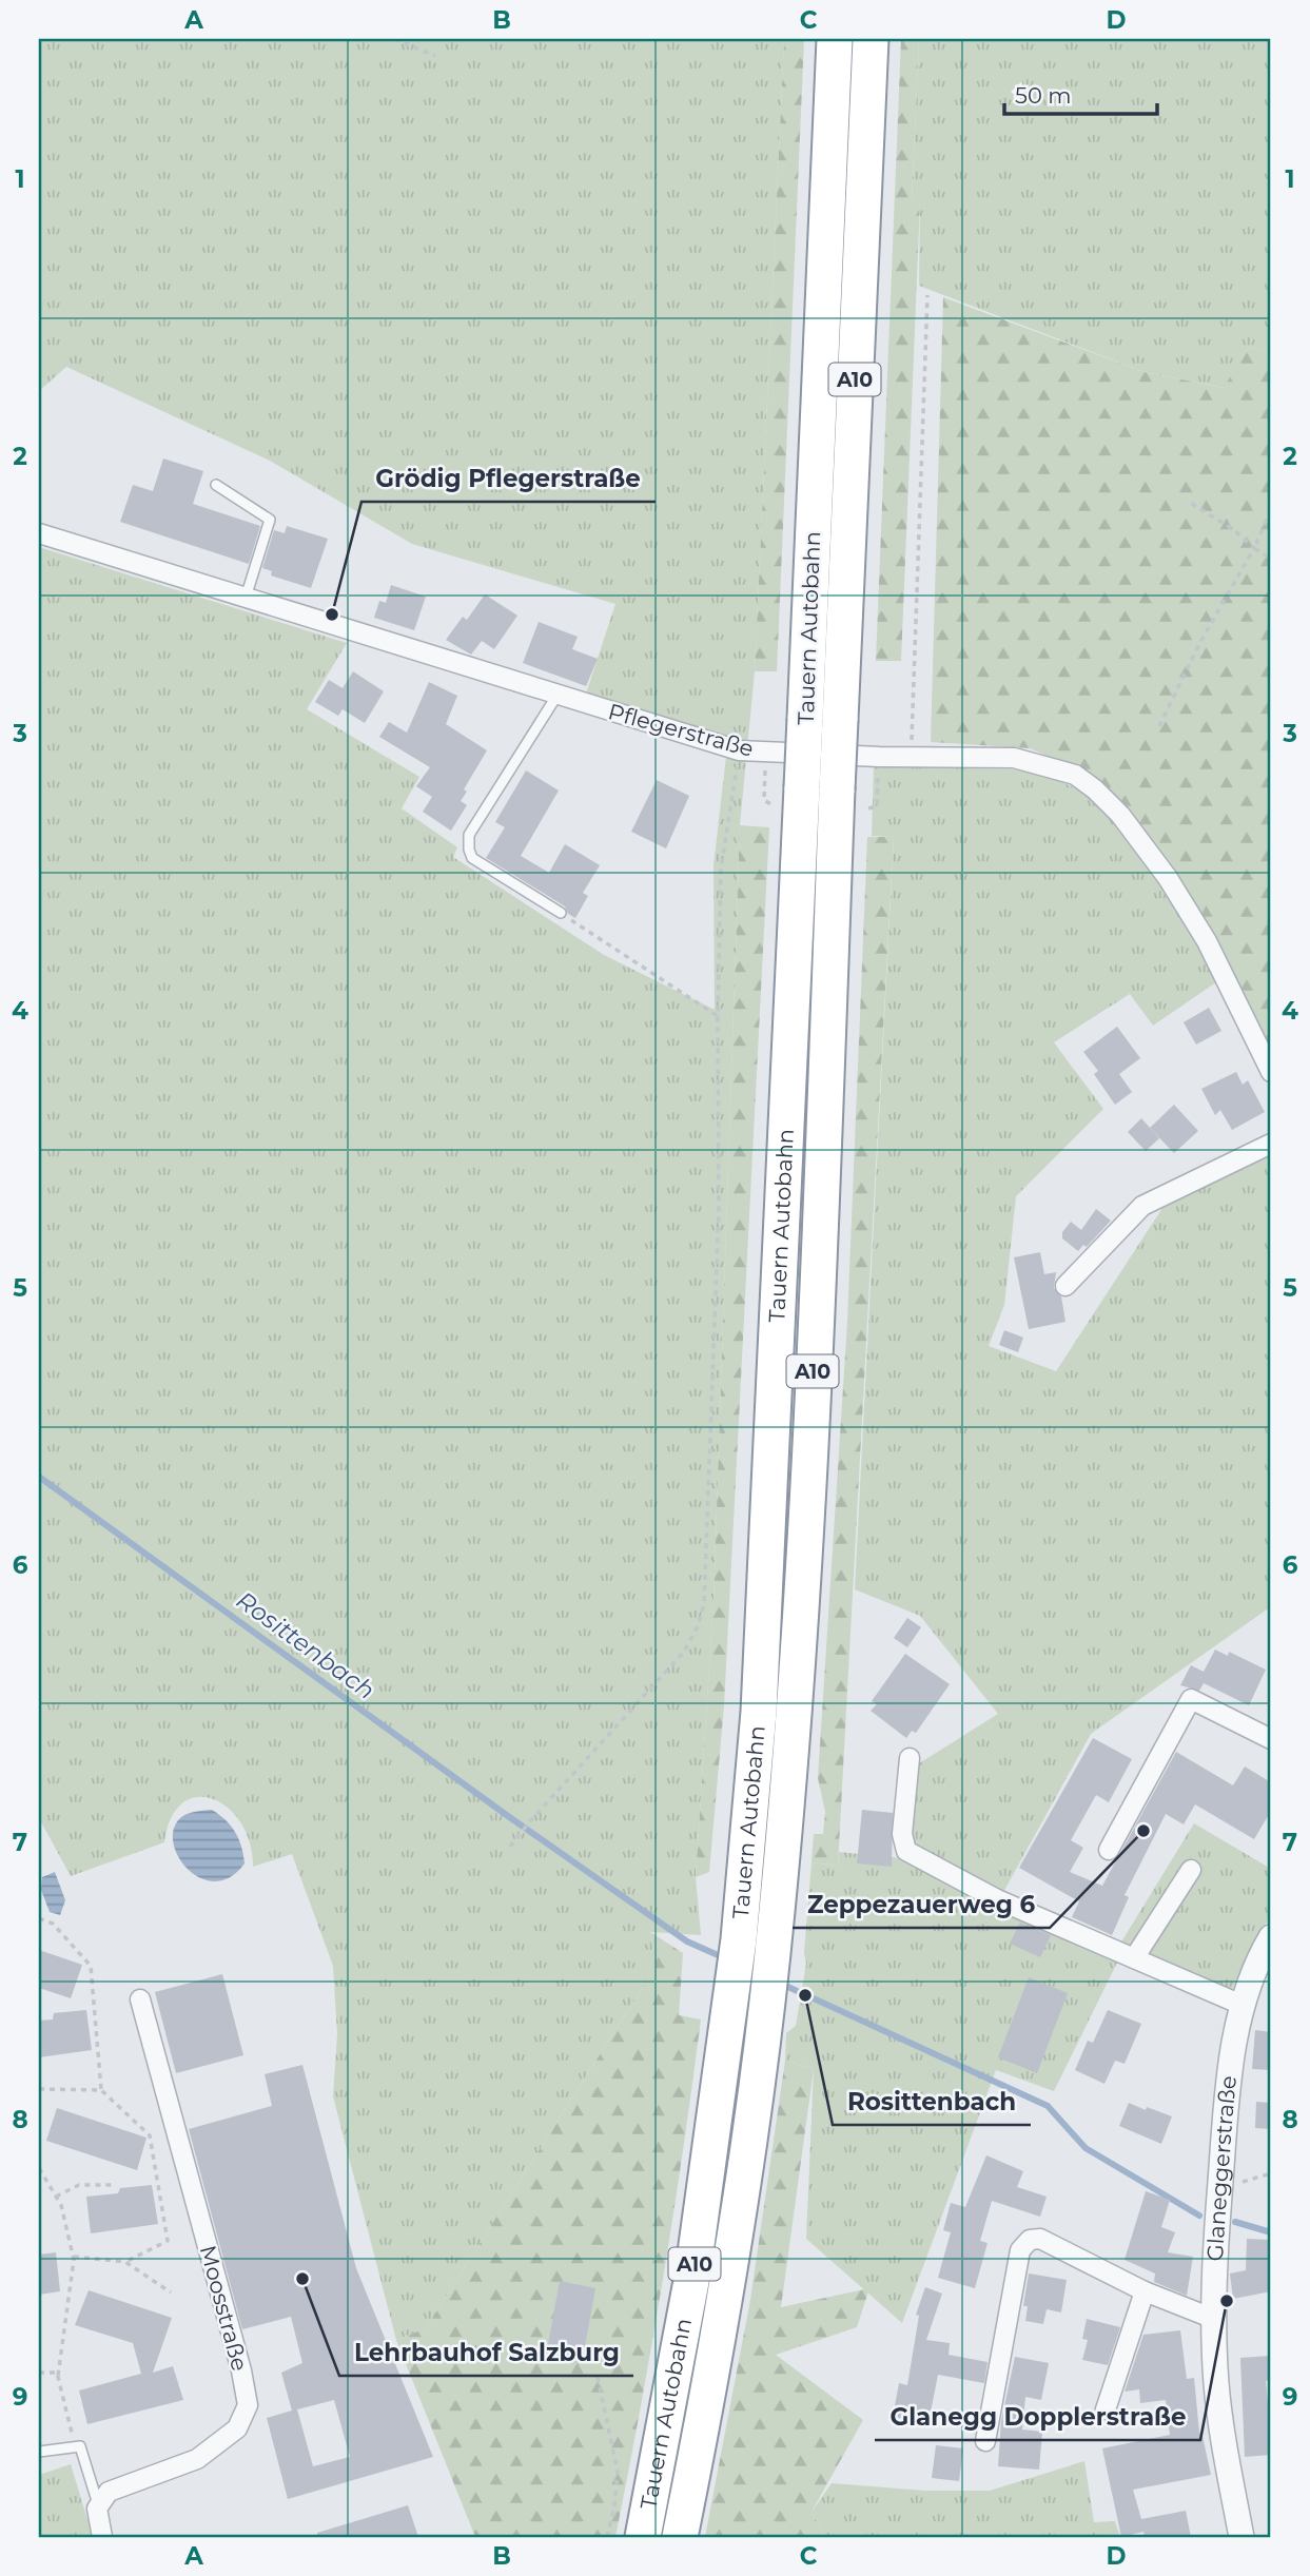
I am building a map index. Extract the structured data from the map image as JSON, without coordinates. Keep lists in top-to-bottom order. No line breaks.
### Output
{"streets":{"highway":["A10","Tauern Autobahn"],"street":["Pflegerstraße","Glaneggerstraße","Moosstraße"]},"water":["Rosittenbach"],"places":["Grödig Pflegerstraße","Zeppezauerweg 6","Rosittenbach","Lehrbauhof Salzburg","Glanegg Dopplerstraße"],"scale_bar":"50 m","grid":{"columns":["A","B","C","D"],"rows":["1","2","3","4","5","6","7","8","9"]}}
